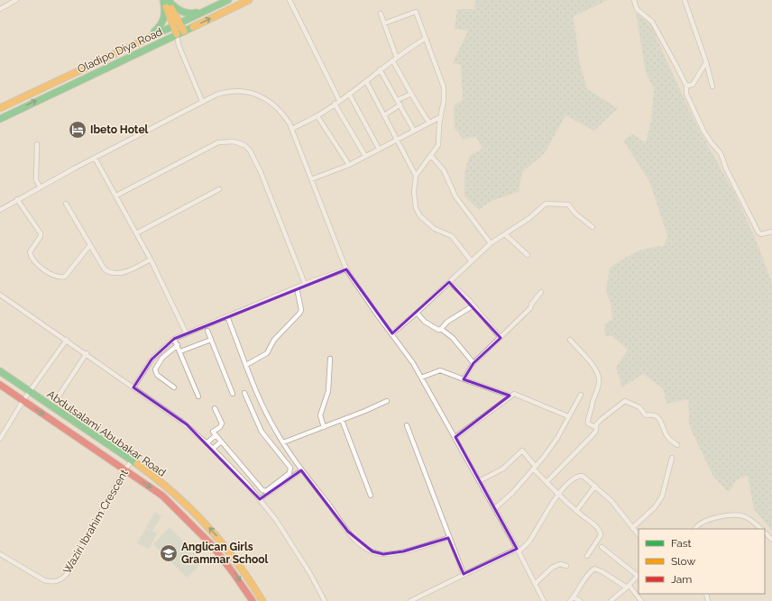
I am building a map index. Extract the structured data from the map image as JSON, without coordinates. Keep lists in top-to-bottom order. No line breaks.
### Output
{"streets":{"main road":["Oladipo Diya Road","Abdulsalami Abubakar Road"],"street":["Waziri Ibrahim Crescent"]},"crossings":[["Abdulsalami Abubakar Road","Waziri Ibrahim Crescent"]],"places":{"hotel":["Ibeto Hotel"],"school or university":["Anglican Girls Grammar School"]},"legend":["Fast","Slow","Jam"]}
